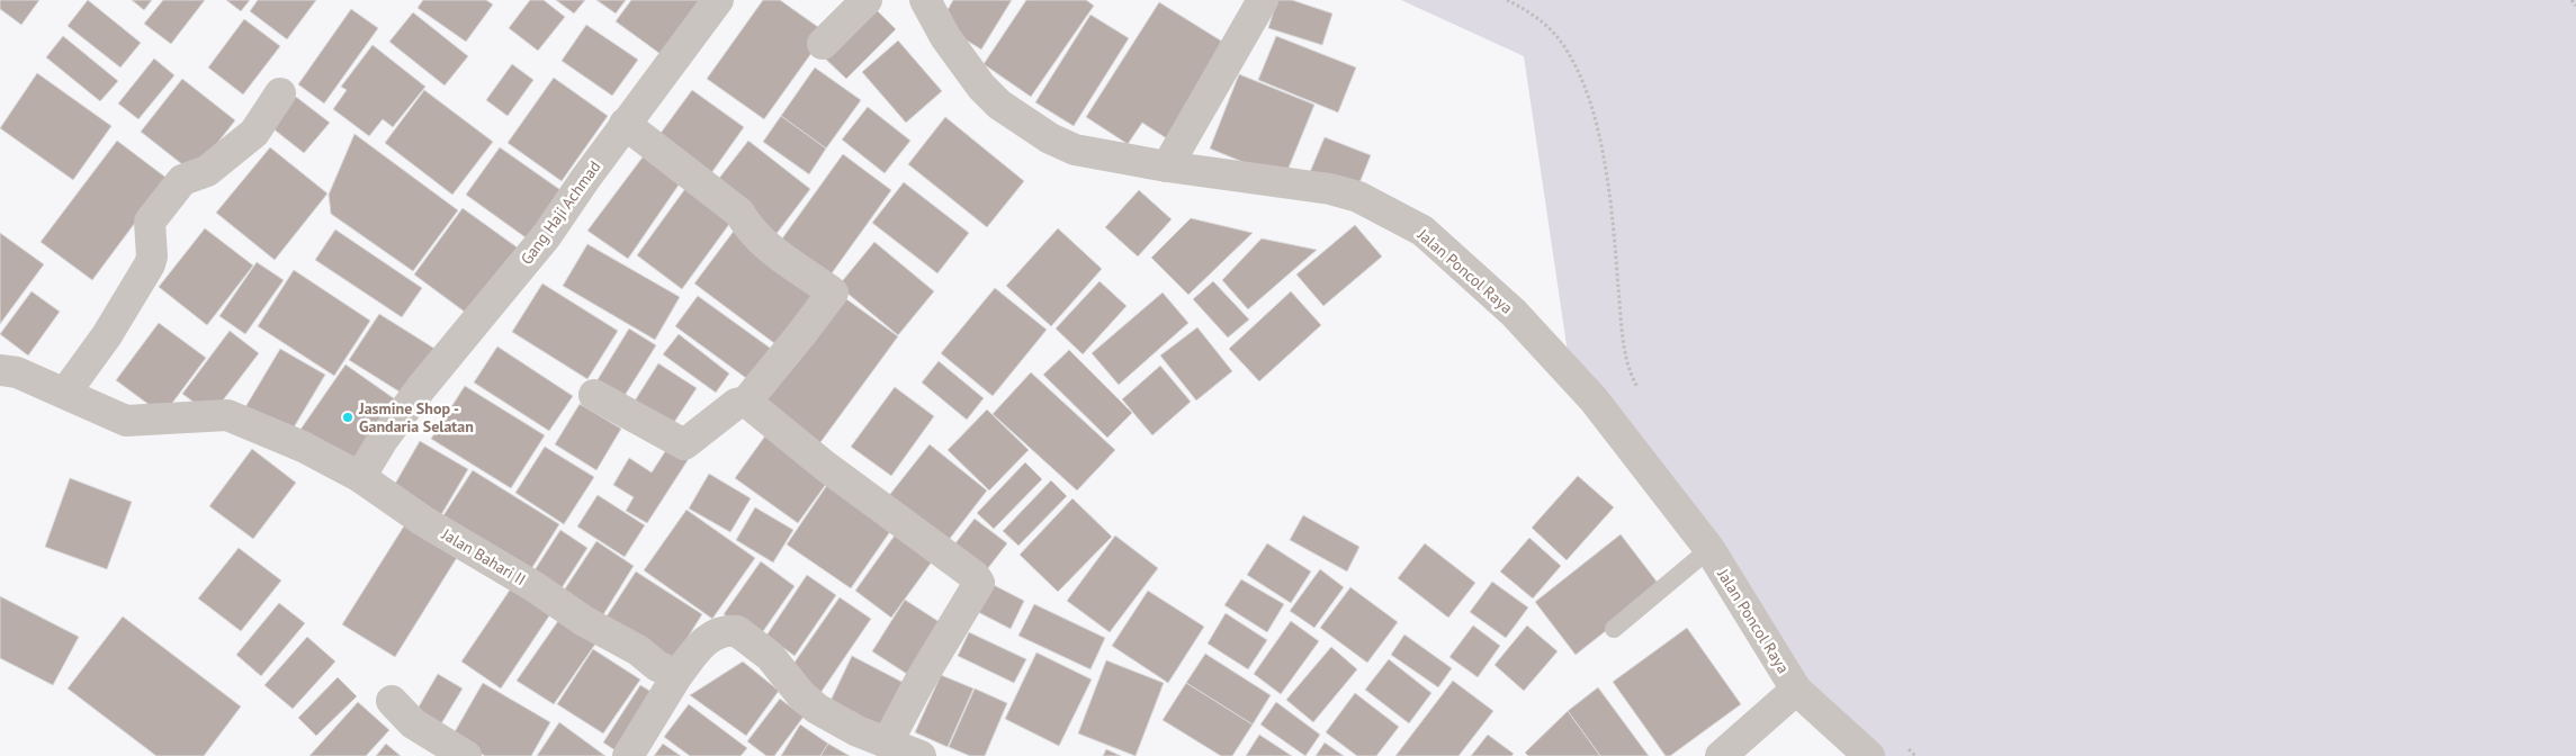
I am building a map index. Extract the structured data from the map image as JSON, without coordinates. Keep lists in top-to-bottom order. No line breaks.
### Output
{"streets":{"street":["Gang Haji Achmad","Jalan Poncol Raya","Jalan Bahari II"]},"crossings":[["Gang Haji Achmad","Jalan Bahari II"]],"places":["Jasmine Shop - Gandaria Selatan"]}
